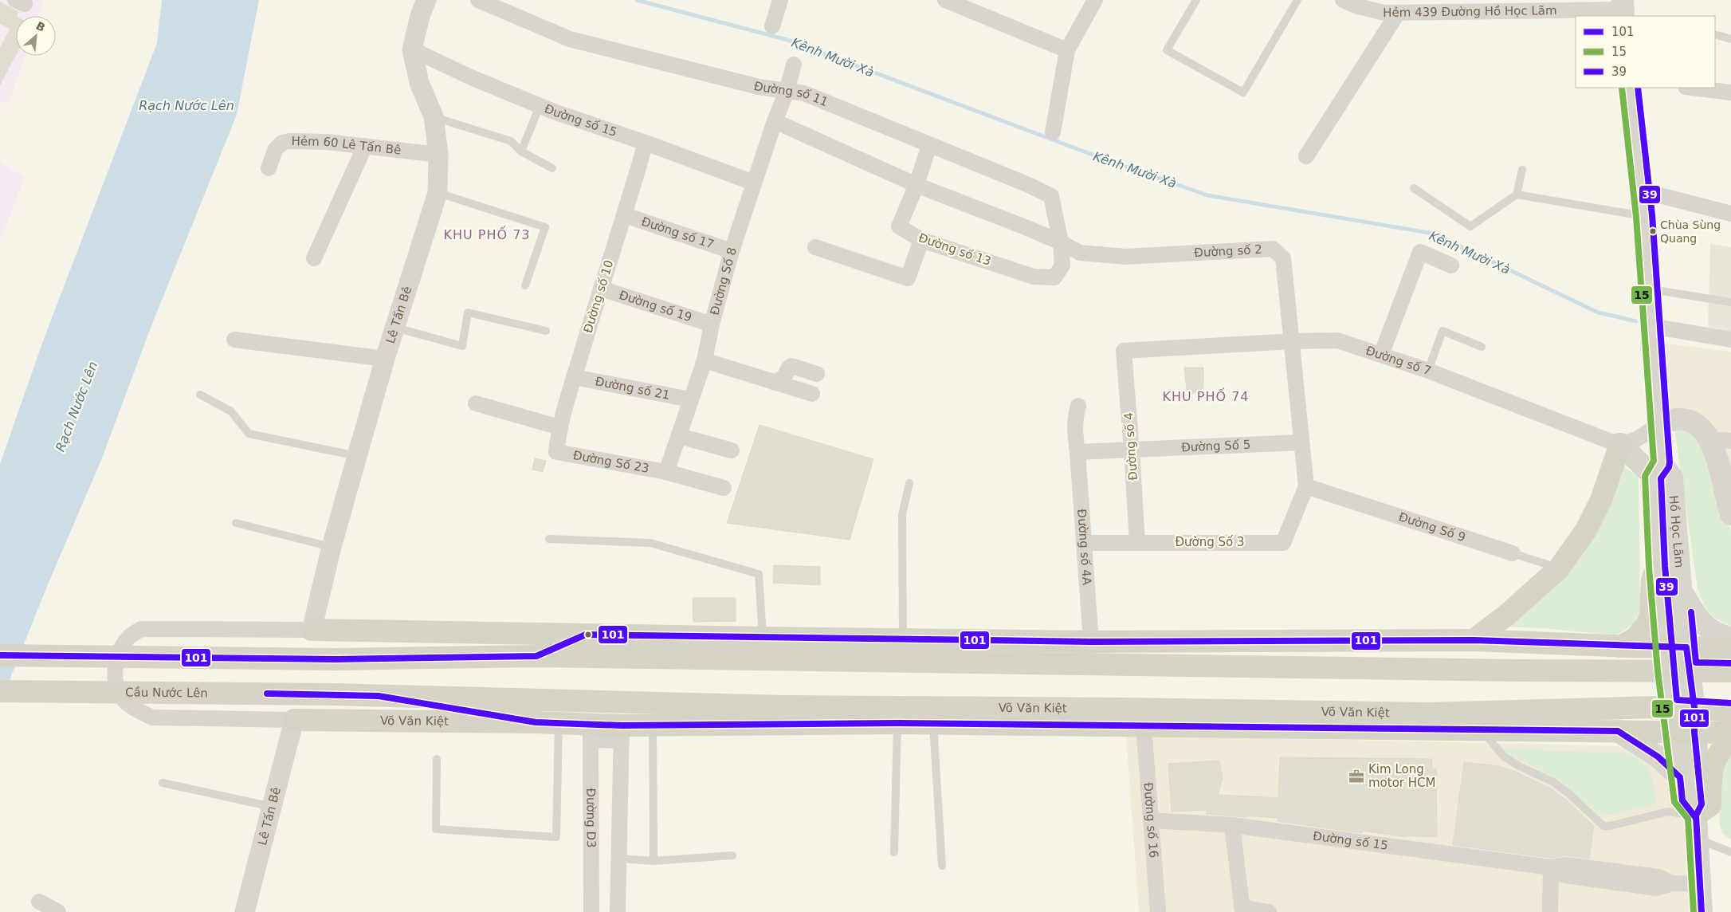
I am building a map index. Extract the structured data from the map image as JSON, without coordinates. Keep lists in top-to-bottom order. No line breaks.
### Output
{"streets":{"highway":["Cầu Nước Lên","Võ Văn Kiệt"],"main road":["Hồ Học Lãm"],"street":["Hẻm 439 Đường Hồ Học Lãm","Đường số 11","Đường số 15","Hẻm 60 Lê Tấn Bê","Đường số 17","Đường số 13","Đường số 2","Đường Số 8","Đường số 10","Đường số 19","Lê Tấn Bê","Đường số 7","Đường số 21","Đường số 4","Đường Số 5","Đường Số 23","Đường Số 9","Đường Số 3","Đường số 4A","Đường D3","Đường số 16"]},"crossings":[["Đường số 11","Đường số 13"],["Đường số 11","Đường số 2"],["Đường số 11","Đường Số 8"],["Đường số 15","Đường Số 8"],["Đường số 15","Đường số 10"],["Đường số 15","Lê Tấn Bê"],["Đường số 15","Hồ Học Lãm"],["Đường số 15","Đường số 16"],["Hẻm 60 Lê Tấn Bê","Lê Tấn Bê"],["Đường số 17","Đường Số 8"],["Đường số 17","Đường số 10"],["Đường số 13","Đường số 2"],["Đường số 2","Đường số 7"],["Đường số 2","Đường Số 5"],["Đường số 2","Đường Số 9"],["Đường số 2","Đường Số 3"],["Đường Số 8","Đường số 19"],["Đường Số 8","Đường số 21"],["Đường Số 8","Đường Số 23"],["Đường số 10","Đường số 19"],["Đường số 10","Đường số 21"],["Đường số 10","Đường Số 23"],["Lê Tấn Bê","Võ Văn Kiệt"],["Đường số 7","Đường số 4"],["Đường số 4","Đường Số 5"],["Đường số 4","Đường Số 3"],["Đường Số 5","Đường số 4A"],["Hồ Học Lãm","Võ Văn Kiệt"],["Đường Số 3","Đường số 4A"],["Cầu Nước Lên","Võ Văn Kiệt"],["Võ Văn Kiệt","Đường D3"],["Võ Văn Kiệt","Đường số 16"]],"districts":["KHU PHỐ 73","KHU PHỐ 74"],"water":["Kênh Mười Xà","Rạch Nước Lên"],"places":{"other":["Chùa Sùng Quang"],"office":["Kim Long motor HCM"]},"lines":["transit line 15","transit line 39","transit line 101"],"legend":["101","15","39"],"north":"top right"}
